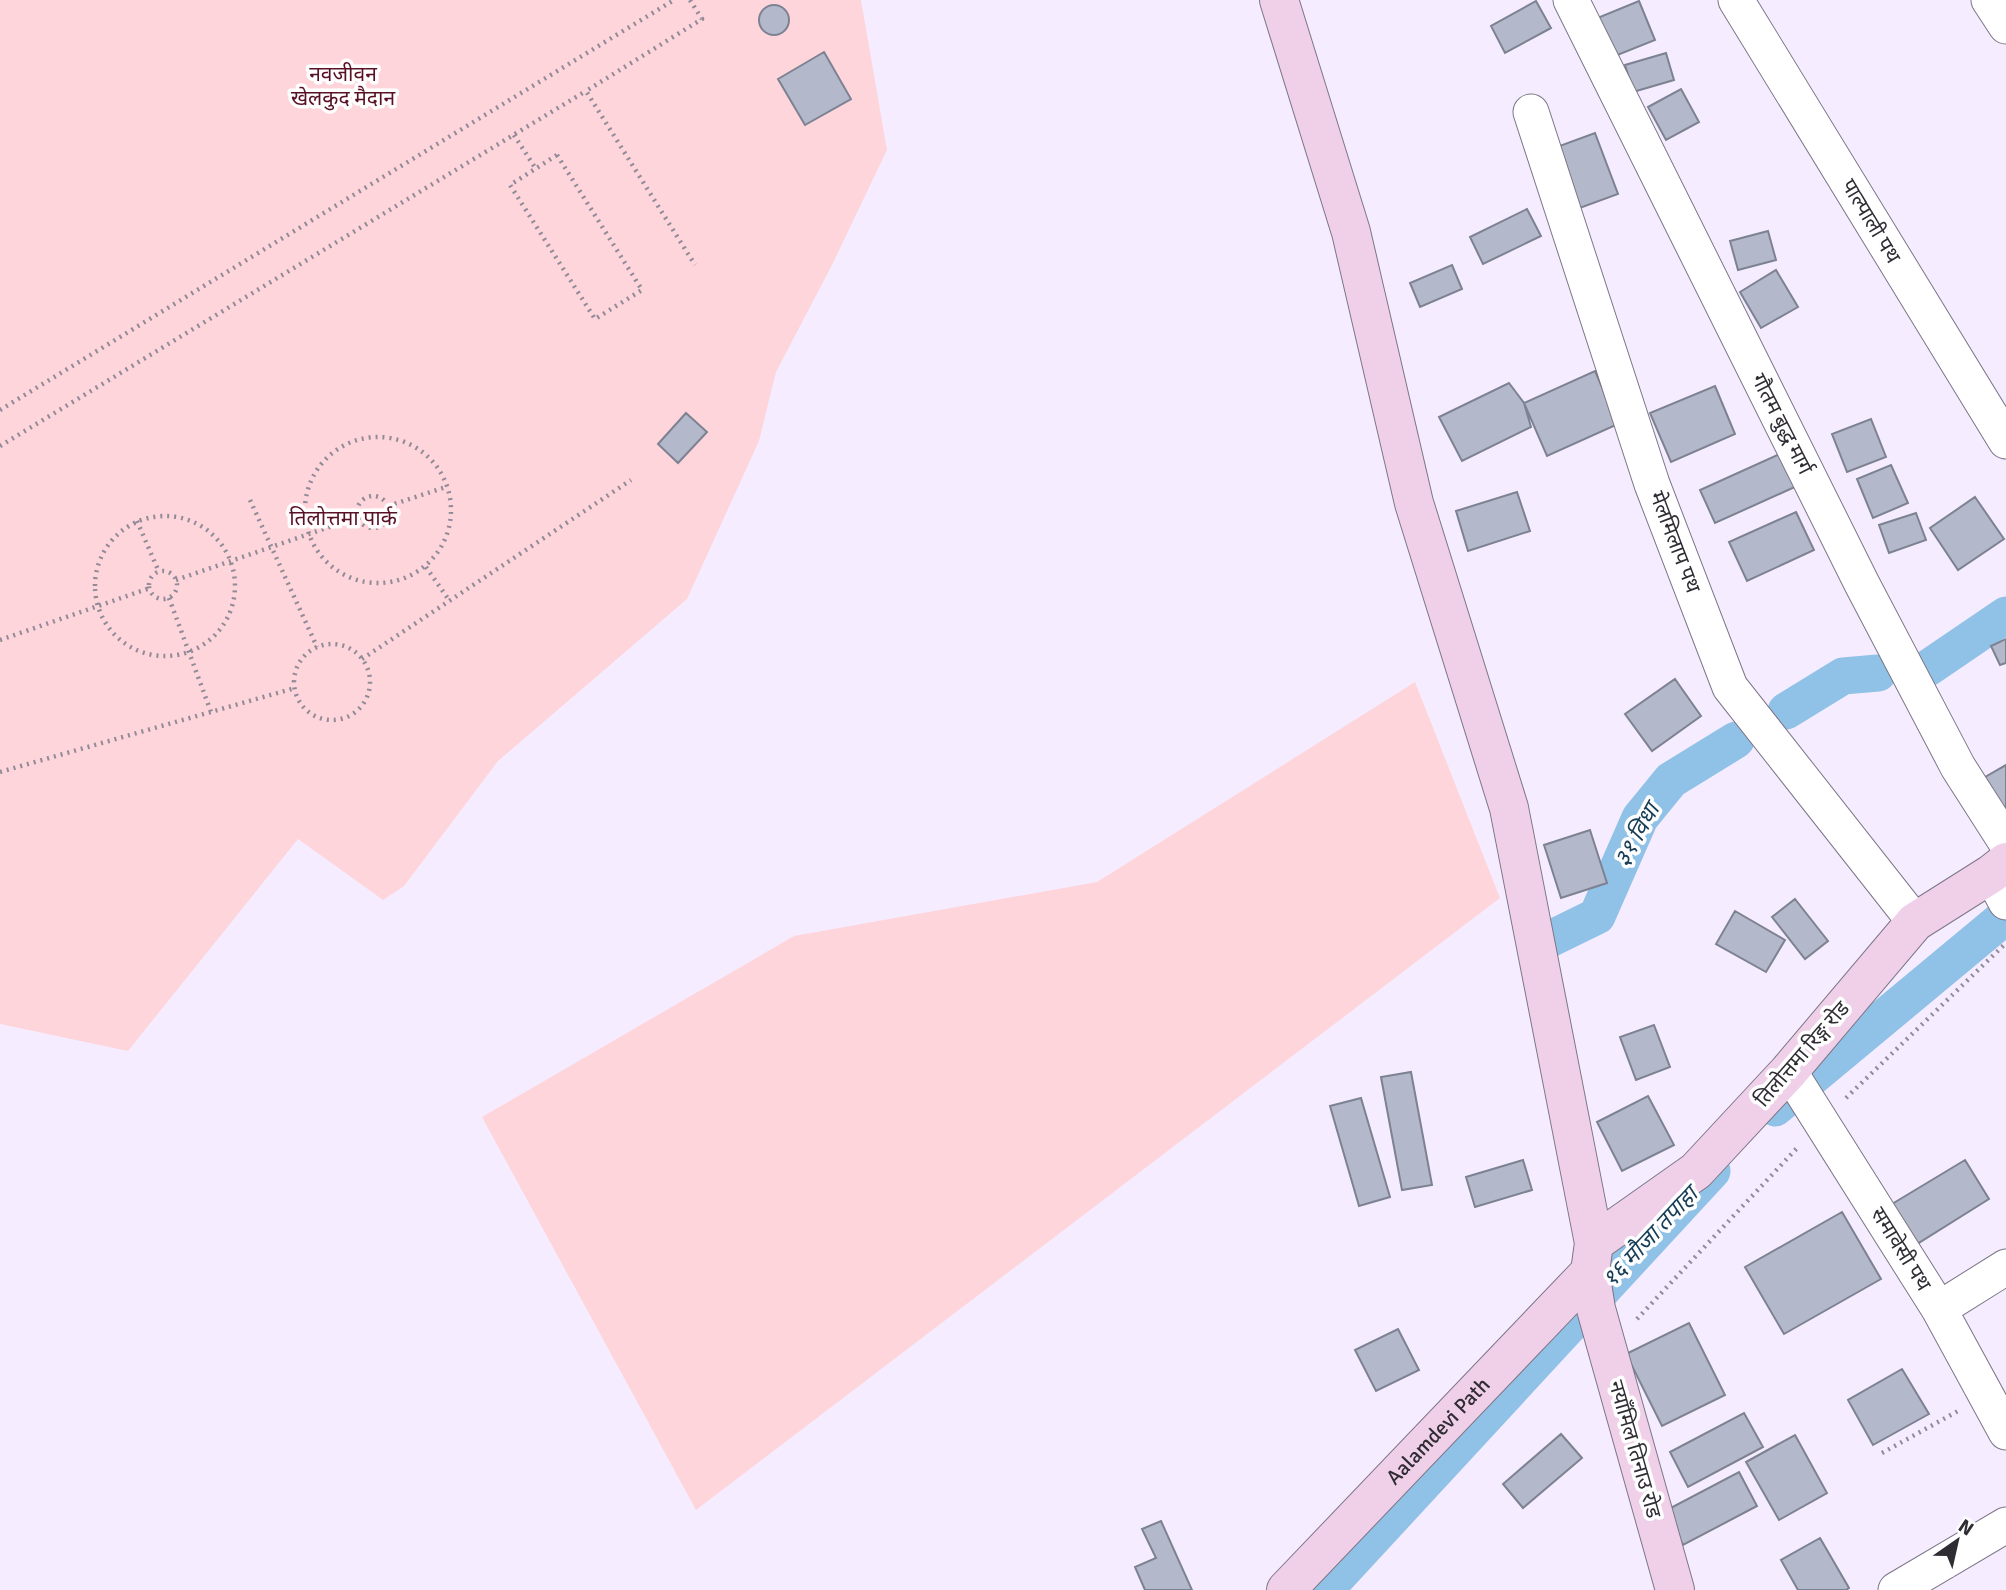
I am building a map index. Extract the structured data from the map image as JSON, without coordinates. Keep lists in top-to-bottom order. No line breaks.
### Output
{"streets":{"street":["पाल्पाली पथ","गौतम बुद्ध मार्ग","मेलमिलाप पथ","तिलोत्तमा रिङ्ग रोड","समावेसी पथ","Aalamdevi Path","नयाँमिल तिनाउ रोड"]},"crossings":[["गौतम बुद्ध मार्ग","तिलोत्तमा रिङ्ग रोड"],["मेलमिलाप पथ","तिलोत्तमा रिङ्ग रोड"],["तिलोत्तमा रिङ्ग रोड","समावेसी पथ"],["तिलोत्तमा रिङ्ग रोड","Aalamdevi Path"],["तिलोत्तमा रिङ्ग रोड","नयाँमिल तिनाउ रोड"],["Aalamdevi Path","नयाँमिल तिनाउ रोड"]],"water":["३१ विधा","१६ मौजा तपाहा"],"parks":["नवजीवन खेलकुद मैदान","तिलोत्तमा पार्क"],"north":"top right"}
